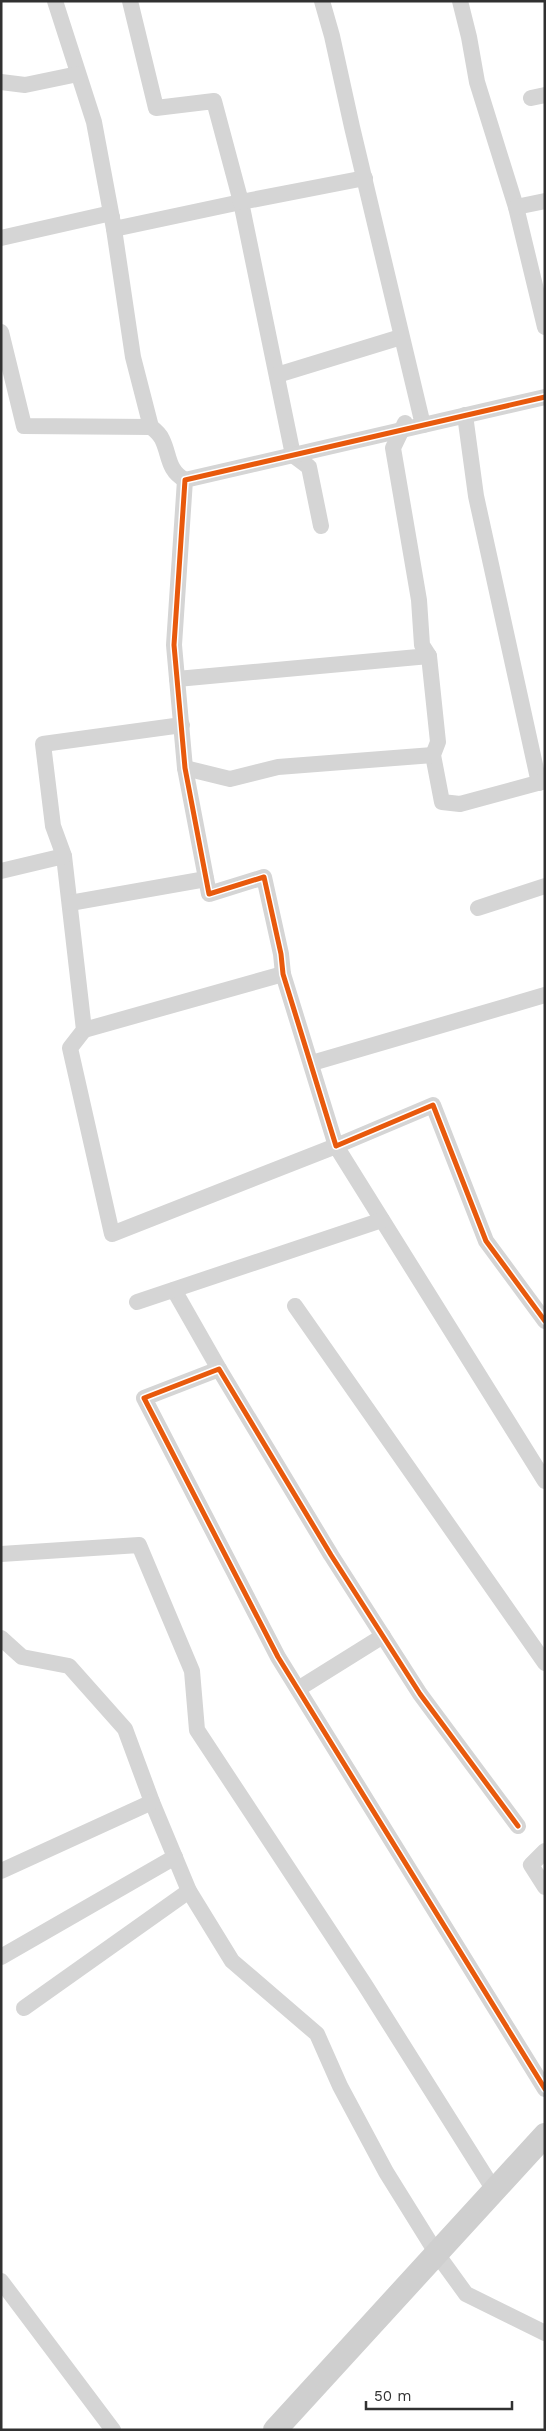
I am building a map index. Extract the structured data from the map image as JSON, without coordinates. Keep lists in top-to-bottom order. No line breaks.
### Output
{"scale_bar":"50 m"}
